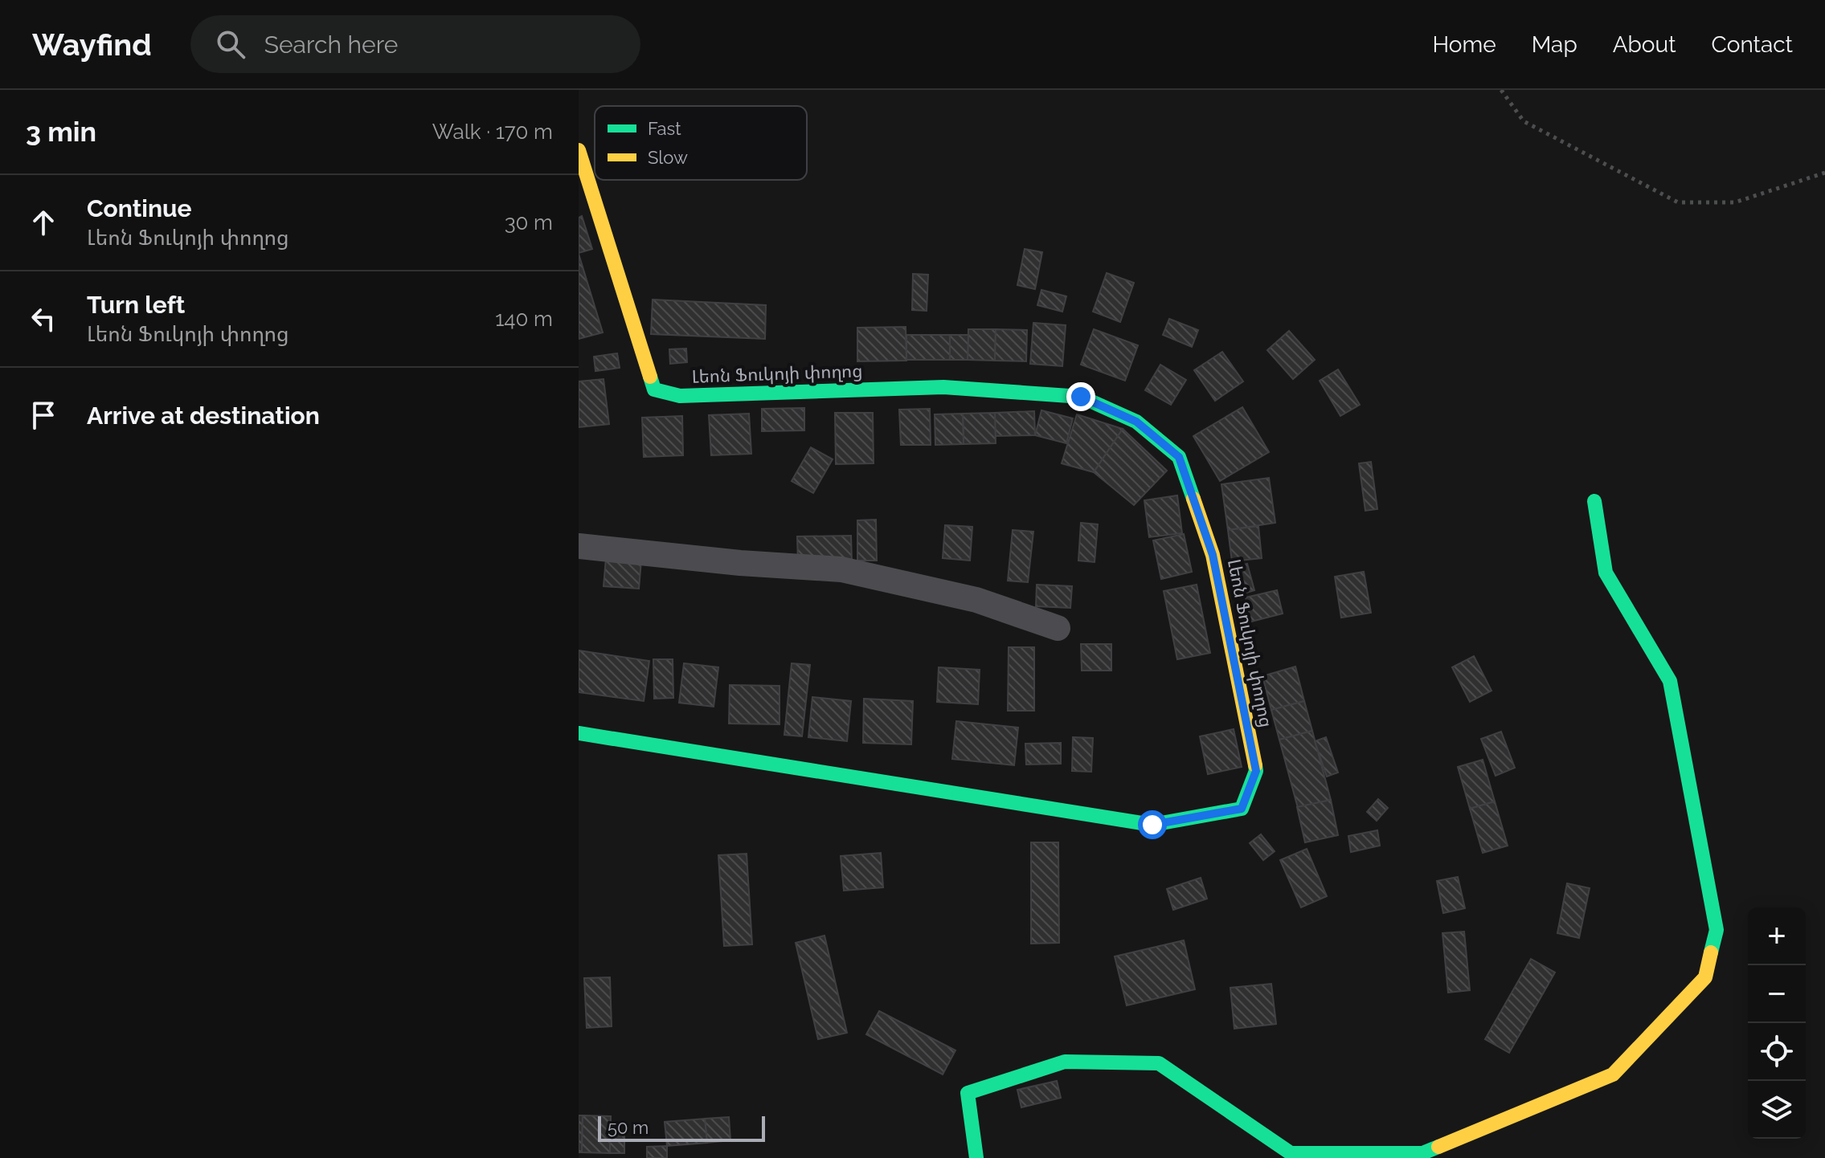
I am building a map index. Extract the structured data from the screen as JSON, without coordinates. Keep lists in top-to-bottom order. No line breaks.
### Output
{"streets":{"street":["Լեոն Ֆուկոյի փողոց"]},"legend":["Fast","Slow"],"scale_bar":"50 m","page":{"header":"Wayfind","search":"Search here","nav":["Home","Map","About","Contact"],"heading":["3 min","Walk · 170 m"],"list":[["Continue","Լեոն Ֆուկոյի փողոց","30 m"],["Turn left","Լեոն Ֆուկոյի փողոց","140 m"],"Arrive at destination"],"map_buttons":["+","−"],"scale":"50 m"}}
